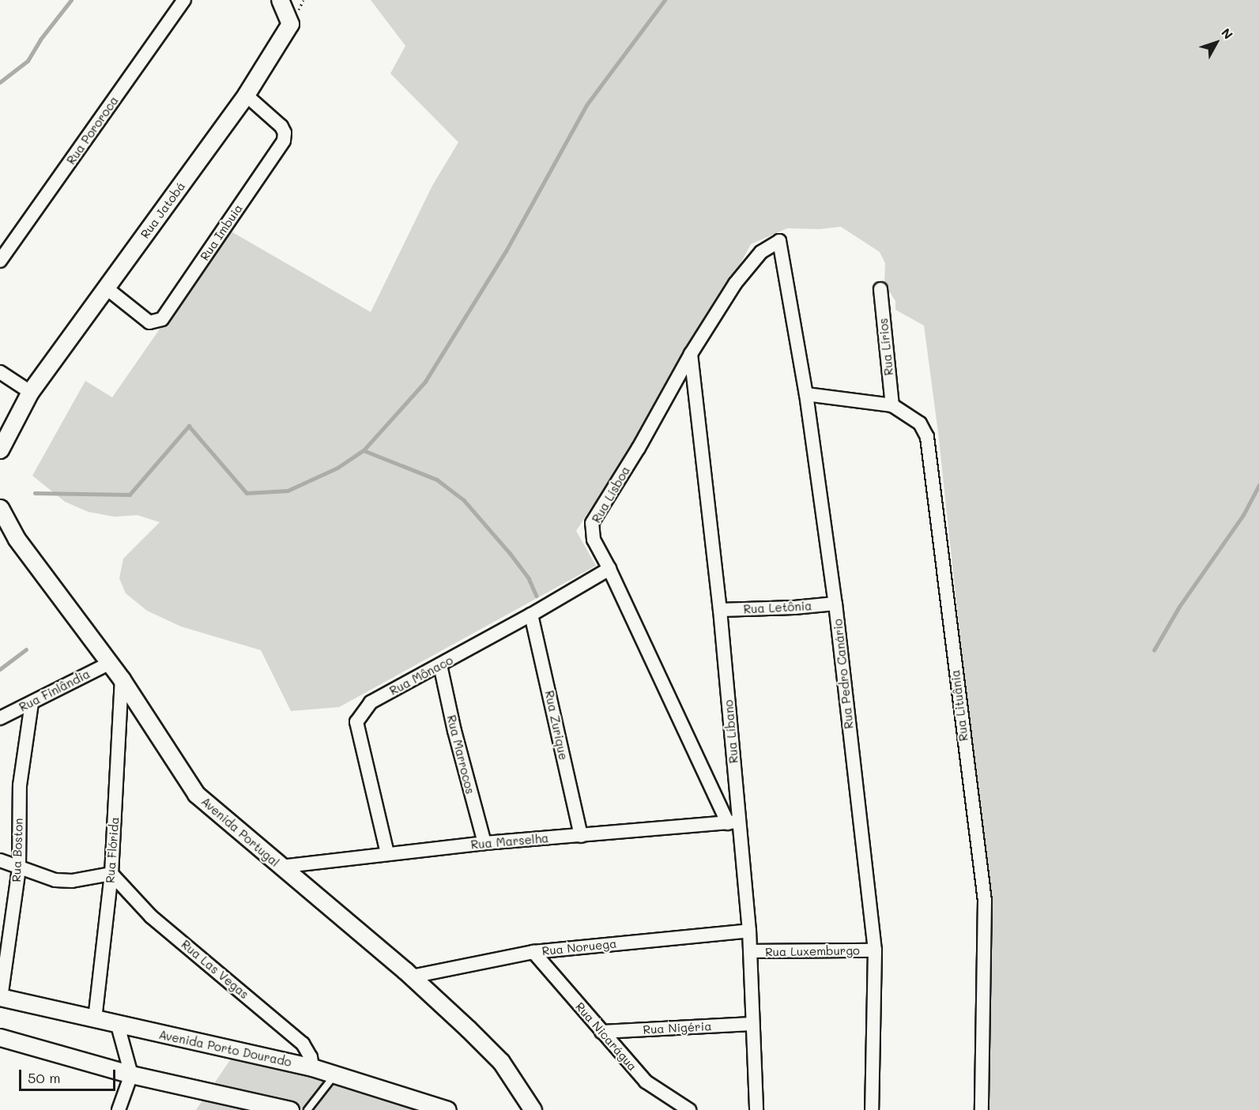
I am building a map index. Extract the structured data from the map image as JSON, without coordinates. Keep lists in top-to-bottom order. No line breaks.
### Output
{"streets":{"street":["Rua Pororoca","Rua Jatobá","Rua Imbuia","Rua Lírios","Rua Lísboa","Rua Letônia","Rua Pedro Canário","Rua Mônaco","Rua Finlândia","Rua Lituânia","Rua Zurique","Rua Líbano","Rua Marrocos","Avenida Portugal","Rua Marselha","Rua Boston","Rua Flórida","Rua Noruega","Rua Luxemburgo","Rua Las Vegas","Rua Nigéria","Rua Nicarágua","Avenida Porto Dourado"]},"crossings":[["Rua Jatobá","Rua Imbuia"],["Rua Lírios","Rua Lituânia"],["Rua Lísboa","Rua Pedro Canário"],["Rua Lísboa","Rua Mônaco"],["Rua Lísboa","Rua Líbano"],["Rua Lísboa","Rua Marselha"],["Rua Letônia","Rua Pedro Canário"],["Rua Letônia","Rua Líbano"],["Rua Pedro Canário","Rua Lituânia"],["Rua Pedro Canário","Rua Luxemburgo"],["Rua Mônaco","Rua Zurique"],["Rua Mônaco","Rua Marrocos"],["Rua Mônaco","Rua Marselha"],["Rua Finlândia","Avenida Portugal"],["Rua Finlândia","Rua Boston"],["Rua Zurique","Rua Marselha"],["Rua Líbano","Rua Marselha"],["Rua Líbano","Rua Noruega"],["Rua Líbano","Rua Luxemburgo"],["Rua Líbano","Rua Nigéria"],["Rua Marrocos","Rua Marselha"],["Avenida Portugal","Rua Marselha"],["Avenida Portugal","Rua Flórida"],["Avenida Portugal","Rua Noruega"],["Rua Boston","Avenida Porto Dourado"],["Rua Flórida","Rua Las Vegas"],["Rua Flórida","Avenida Porto Dourado"],["Rua Noruega","Rua Nicarágua"],["Rua Las Vegas","Avenida Porto Dourado"],["Rua Nigéria","Rua Nicarágua"]],"scale_bar":"50 m","north":"top right"}
